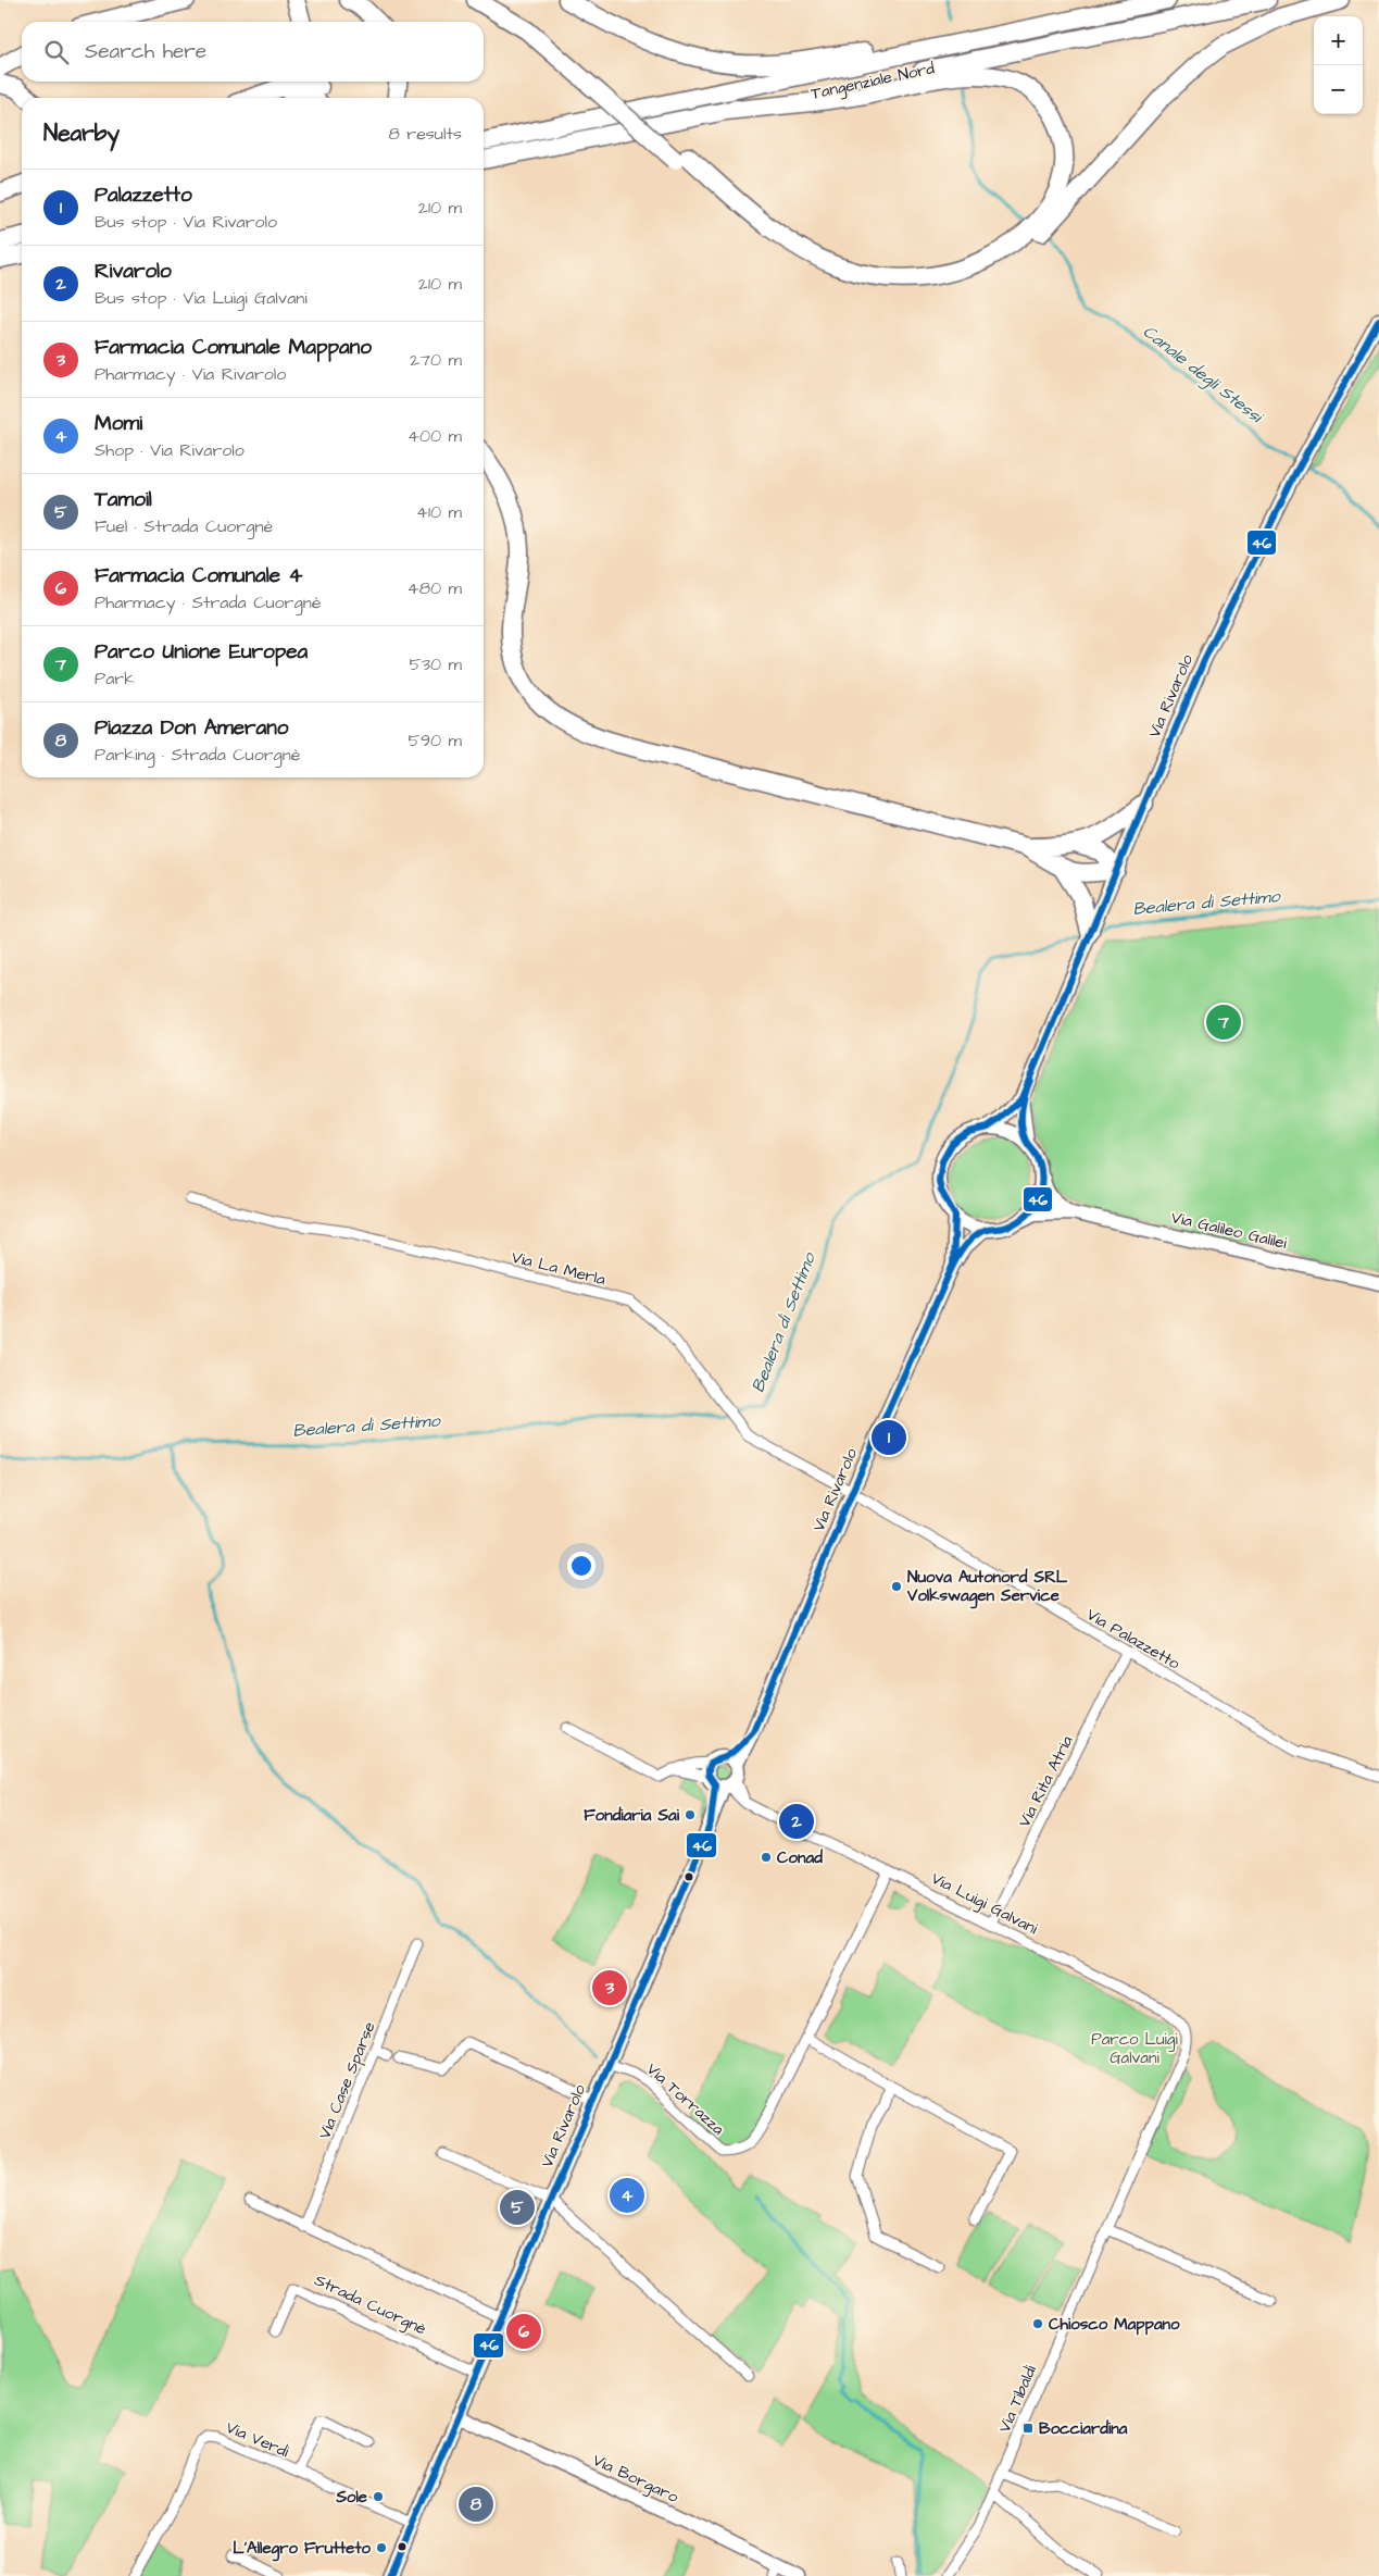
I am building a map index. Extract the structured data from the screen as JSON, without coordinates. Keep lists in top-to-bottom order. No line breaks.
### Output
{"streets":{"highway":["Tangenziale Nord"],"main road":["Via Rivarolo","Via Galileo Galilei","Via Borgaro"],"street":["Via La Merla","Via Palazzetto","Via Rita Atria","Via Luigi Galvani","Via Case Sparse","Via Torrazza","Strada Cuorgnè","Via Tibaldi","Via Verdi"]},"crossings":[["Via Rivarolo","Via Galileo Galilei"],["Via Rivarolo","Via La Merla"],["Via Rivarolo","Via Palazzetto"],["Via Rivarolo","Via Luigi Galvani"],["Via Rivarolo","Via Torrazza"],["Via La Merla","Via Palazzetto"],["Via Palazzetto","Via Rita Atria"],["Via Rita Atria","Via Luigi Galvani"],["Via Luigi Galvani","Via Torrazza"],["Via Luigi Galvani","Via Tibaldi"]],"water":["Canale degli Stessi","Bealera di Settimo"],"parks":["Parco Luigi Galvani"],"places":{"other":["Nuova Autonord SRL Volkswagen Service","Fondiaria Sai","Conad","Chiosco Mappano","Sole","L'Allegro Frutteto"],"transit":["Bocciardina"]},"lines":["transit line 46"],"page":{"map_buttons":["+","−"],"search":"Search here","heading":["Nearby","8 results"],"list":[{"mark":"1","name":"Palazzetto","note":"Bus stop · Via Rivarolo","value":"210 m"},{"mark":"2","name":"Rivarolo","note":"Bus stop · Via Luigi Galvani","value":"210 m"},{"mark":"3","name":"Farmacia Comunale Mappano","note":"Pharmacy · Via Rivarolo","value":"270 m"},{"mark":"4","name":"Momi","note":"Shop · Via Rivarolo","value":"400 m"},{"mark":"5","name":"Tamoil","note":"Fuel · Strada Cuorgnè","value":"410 m"},{"mark":"6","name":"Farmacia Comunale 4","note":"Pharmacy · Strada Cuorgnè","value":"480 m"},{"mark":"7","name":"Parco Unione Europea","note":"Park","value":"530 m"},{"mark":"8","name":"Piazza Don Amerano","note":"Parking · Strada Cuorgnè","value":"590 m"}],"pins":["7","1","2","3","4","5","6","8"]}}
